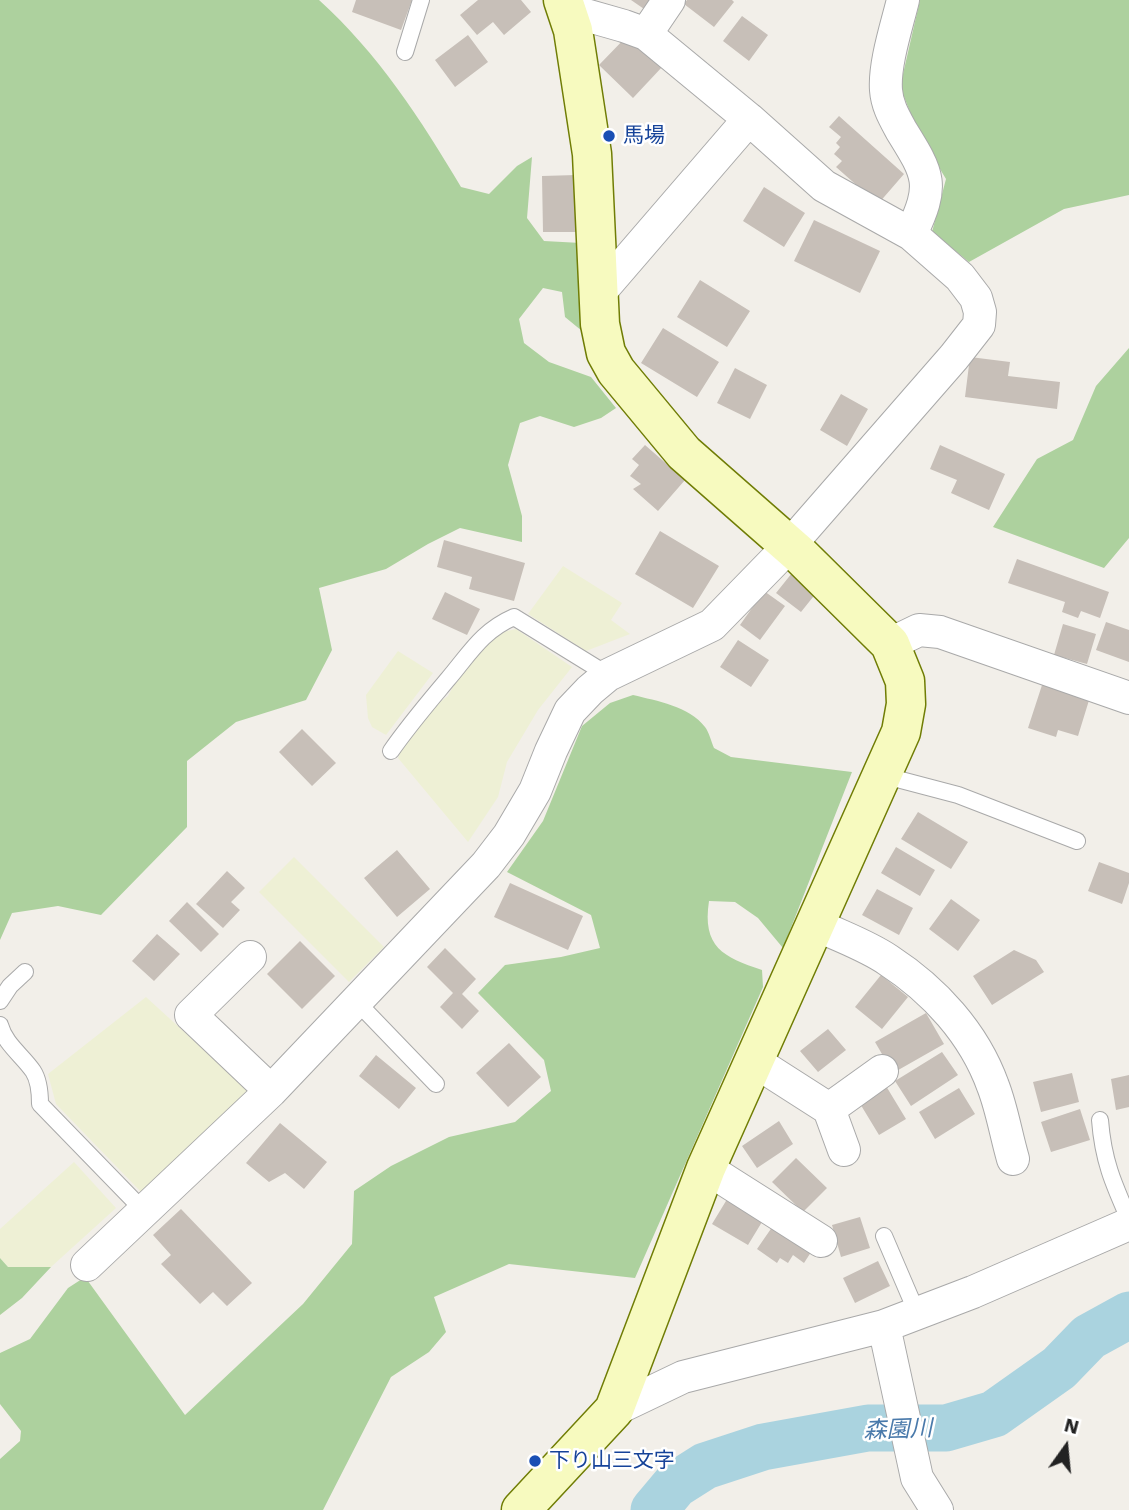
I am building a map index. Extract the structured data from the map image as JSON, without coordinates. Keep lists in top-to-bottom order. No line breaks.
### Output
{"water":["森園川"],"places":["馬場","下り山三文字"],"north":"top"}
